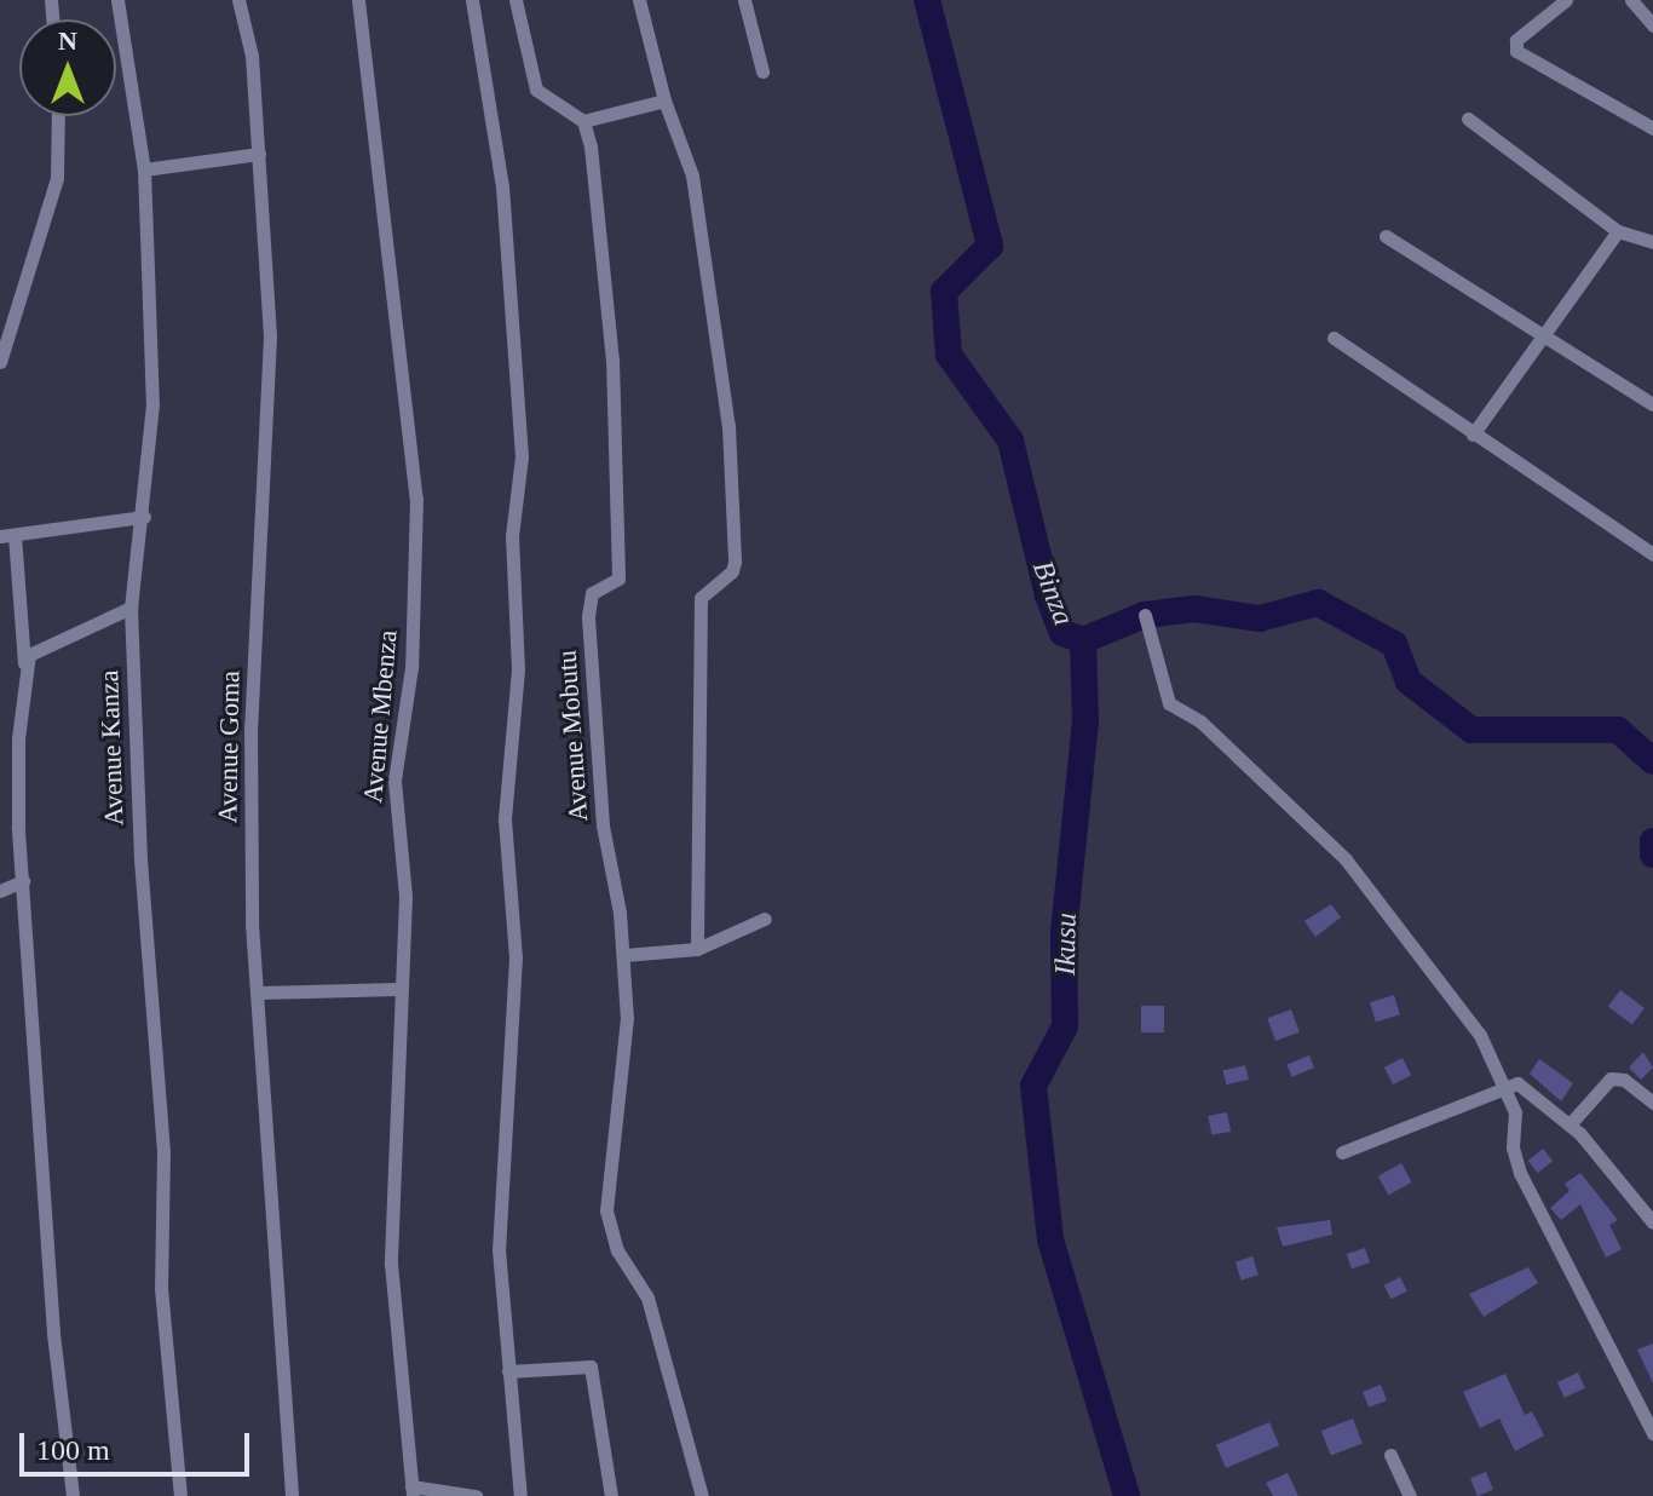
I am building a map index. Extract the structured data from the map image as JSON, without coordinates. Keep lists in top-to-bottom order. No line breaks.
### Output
{"streets":{"street":["Avenue Mbenza","Avenue Mobutu","Avenue Goma","Avenue Kanza"]},"water":["Binza","Ikusu"],"scale_bar":"100 m","north":"top"}
